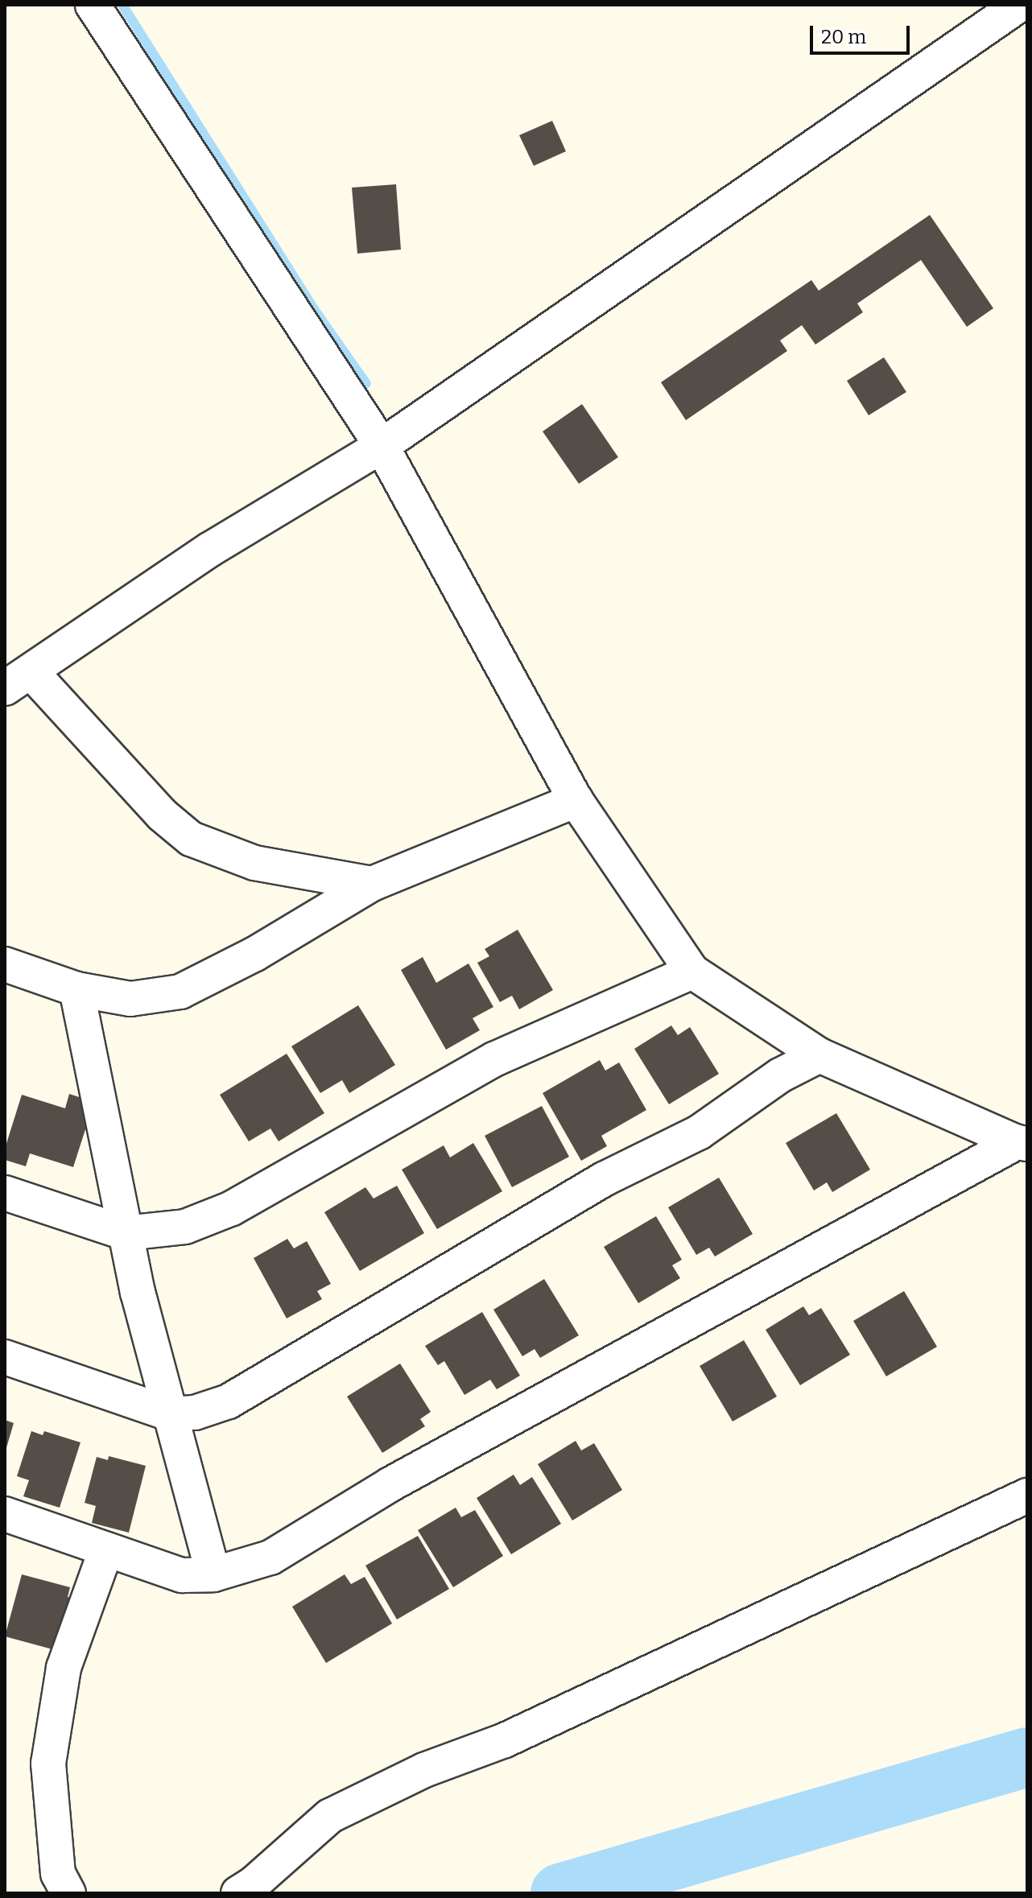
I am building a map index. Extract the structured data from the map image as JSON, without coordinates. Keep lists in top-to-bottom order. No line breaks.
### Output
{"scale_bar":"20 m"}
